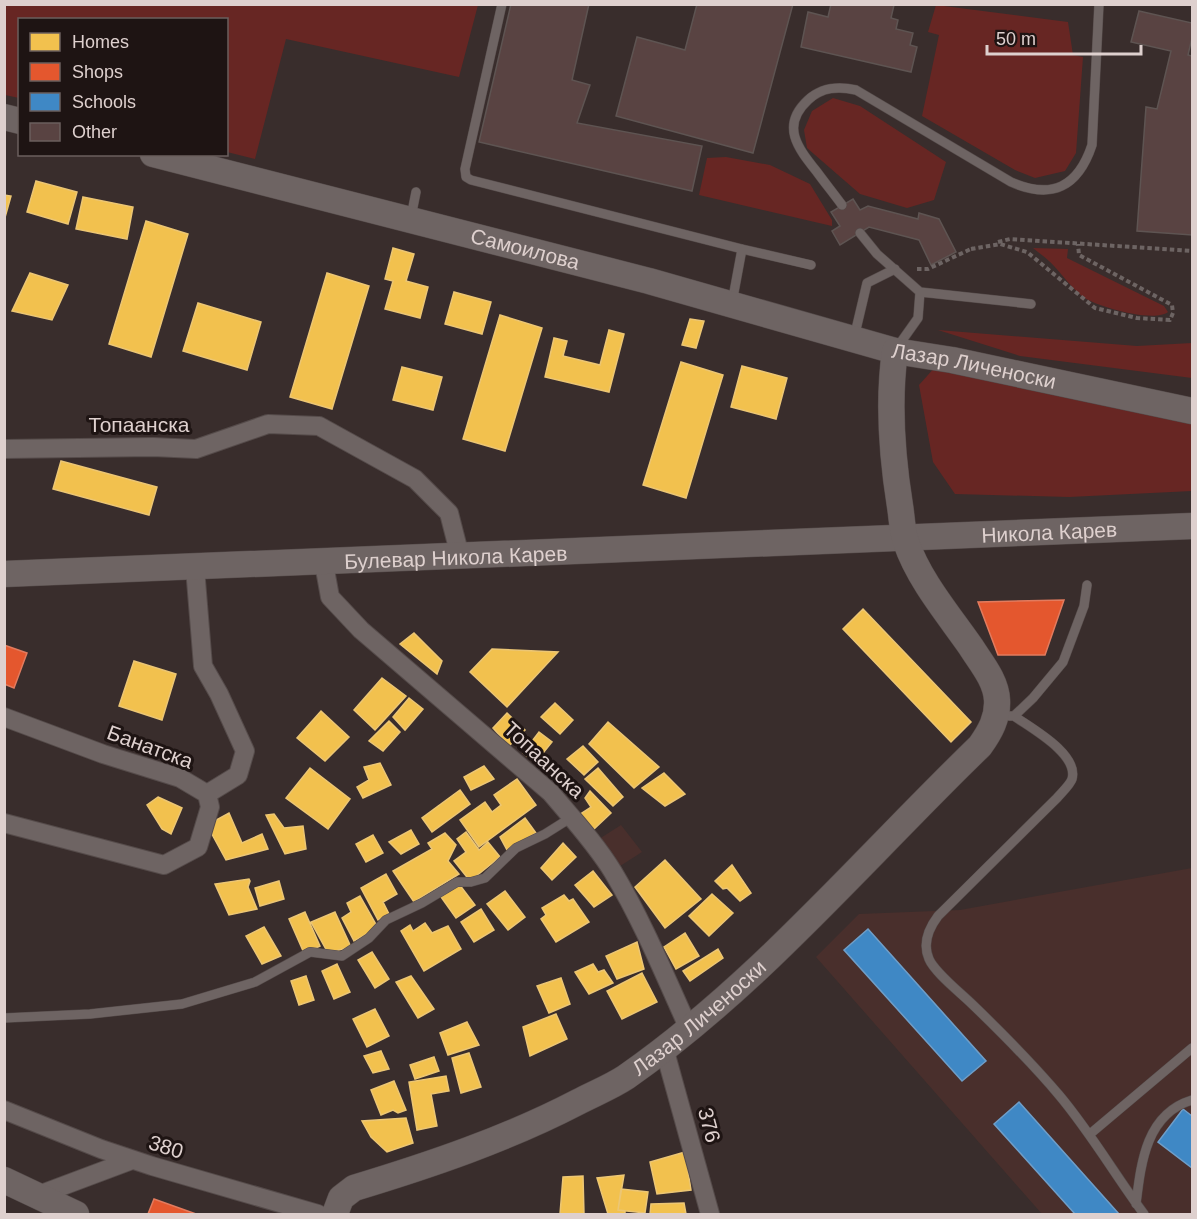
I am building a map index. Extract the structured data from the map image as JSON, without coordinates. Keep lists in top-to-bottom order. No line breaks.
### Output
{"streets":{"street":["Самоилова","Лазар Личеноски","Топаанска","Никола Карев","Булевар Никола Карев","Банатска","376","380"]},"crossings":[["Самоилова","Лазар Личеноски"],["Лазар Личеноски","Топаанска"],["Лазар Личеноски","Никола Карев"],["Лазар Личеноски","Булевар Никола Карев"],["Лазар Личеноски","376"],["Топаанска","Булевар Никола Карев"],["Никола Карев","Булевар Никола Карев"]],"legend":["Homes","Shops","Schools","Other"],"scale_bar":"50 m"}
